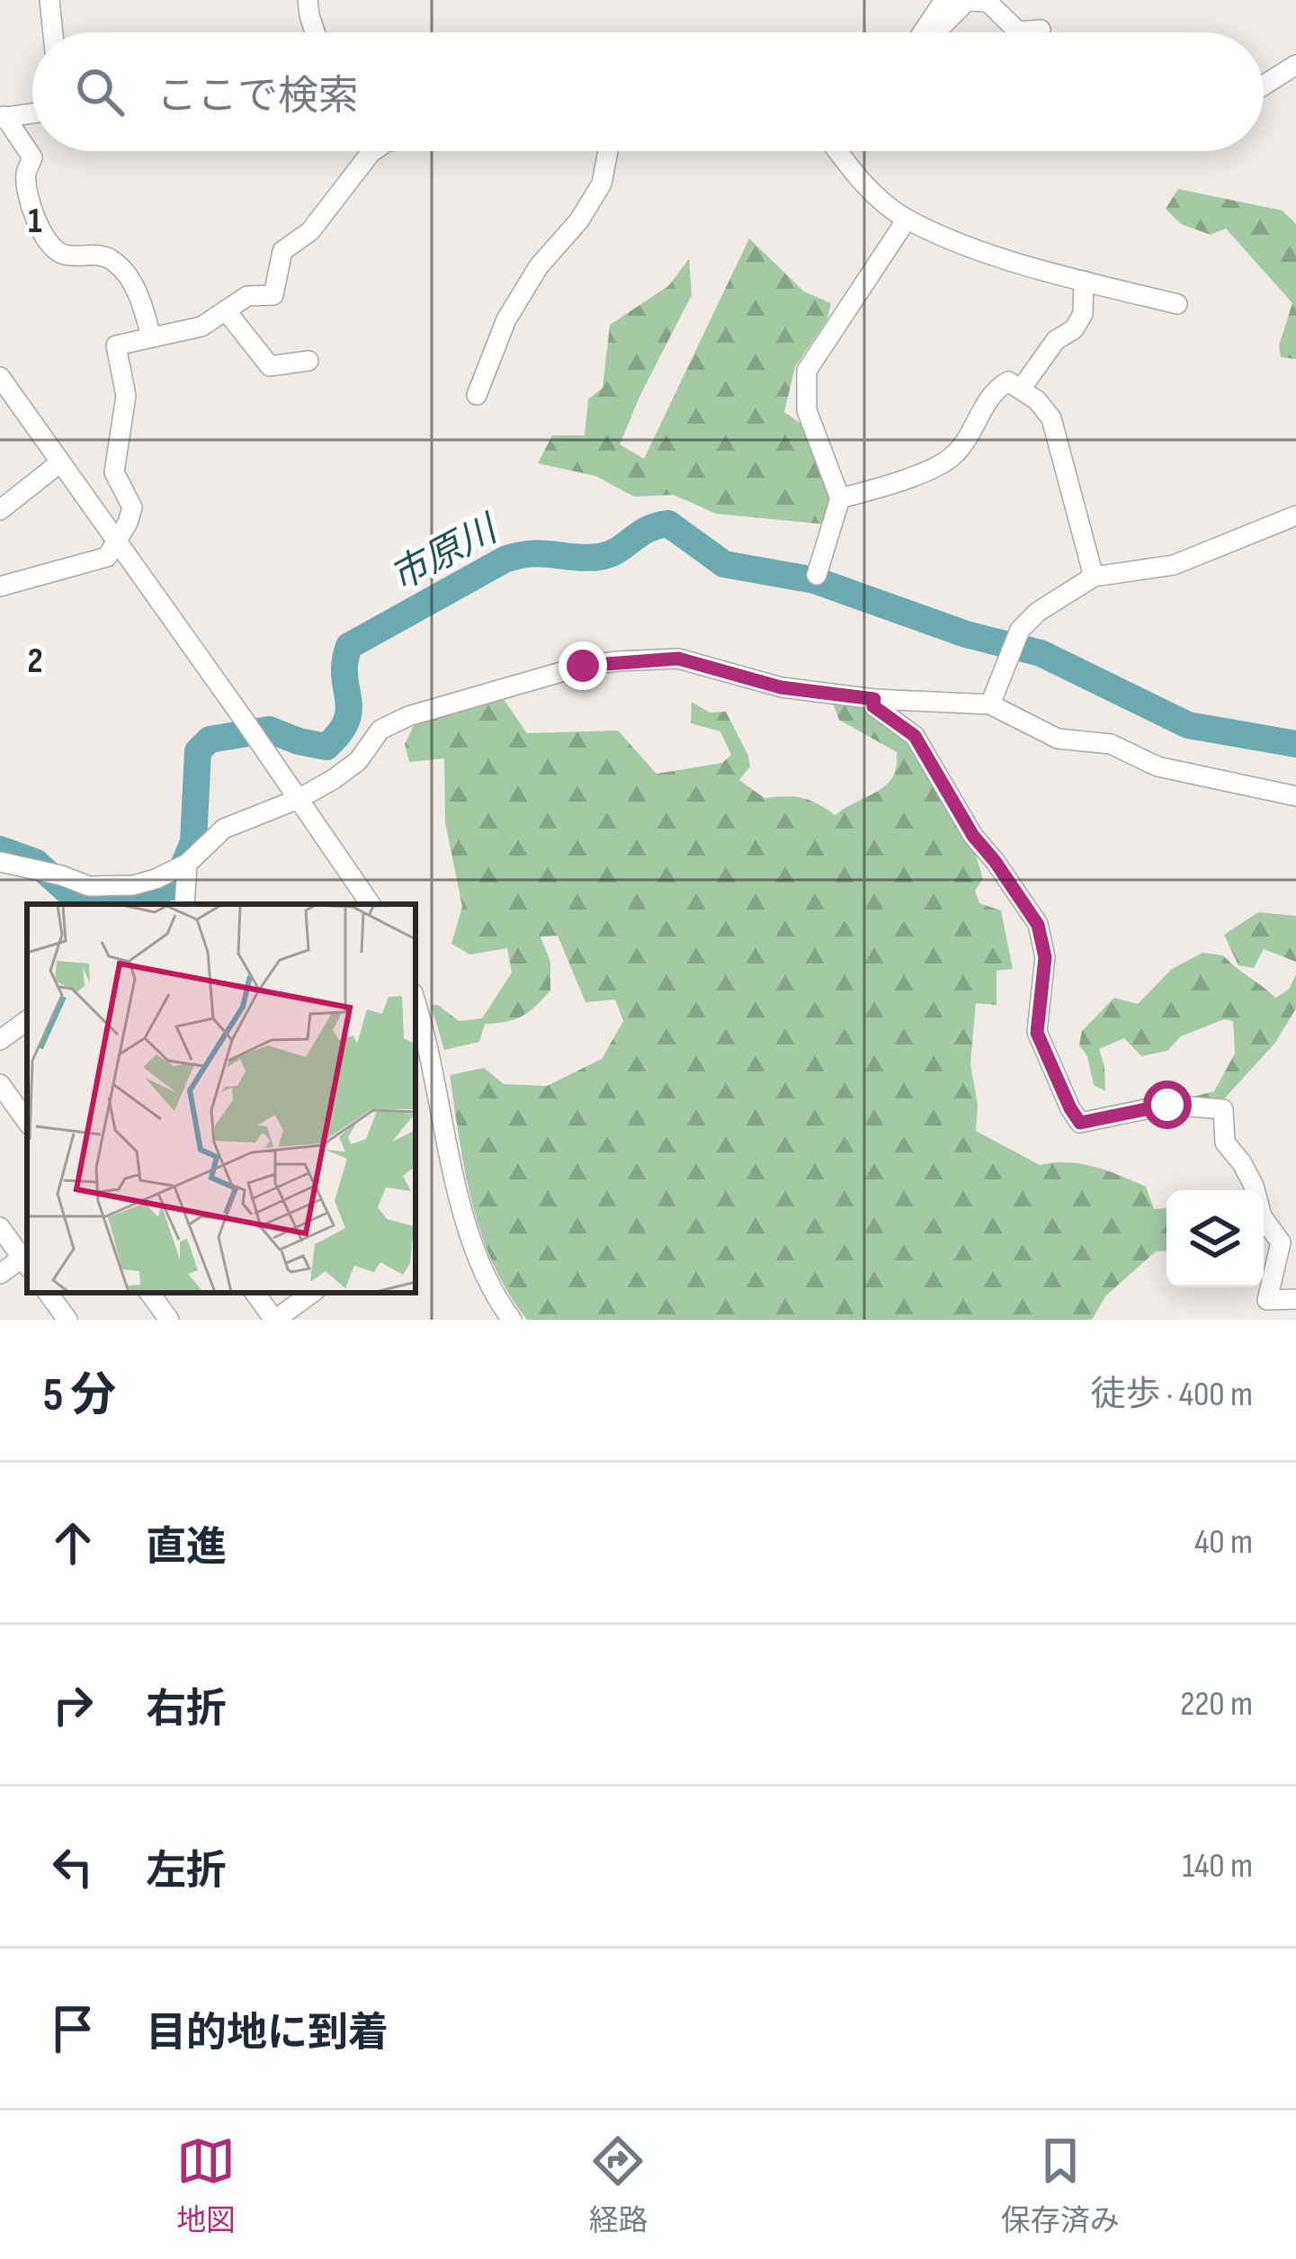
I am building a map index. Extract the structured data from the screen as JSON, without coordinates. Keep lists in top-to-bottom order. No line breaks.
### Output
{"water":["市原川"],"page":{"search":"ここで検索","heading":["5 分","徒歩 · 400 m"],"list":[["直進","40 m"],["右折","220 m"],["左折","140 m"],"目的地に到着"],"nav":["地図","経路","保存済み"]},"grid":{"rows":["1","2"]}}
